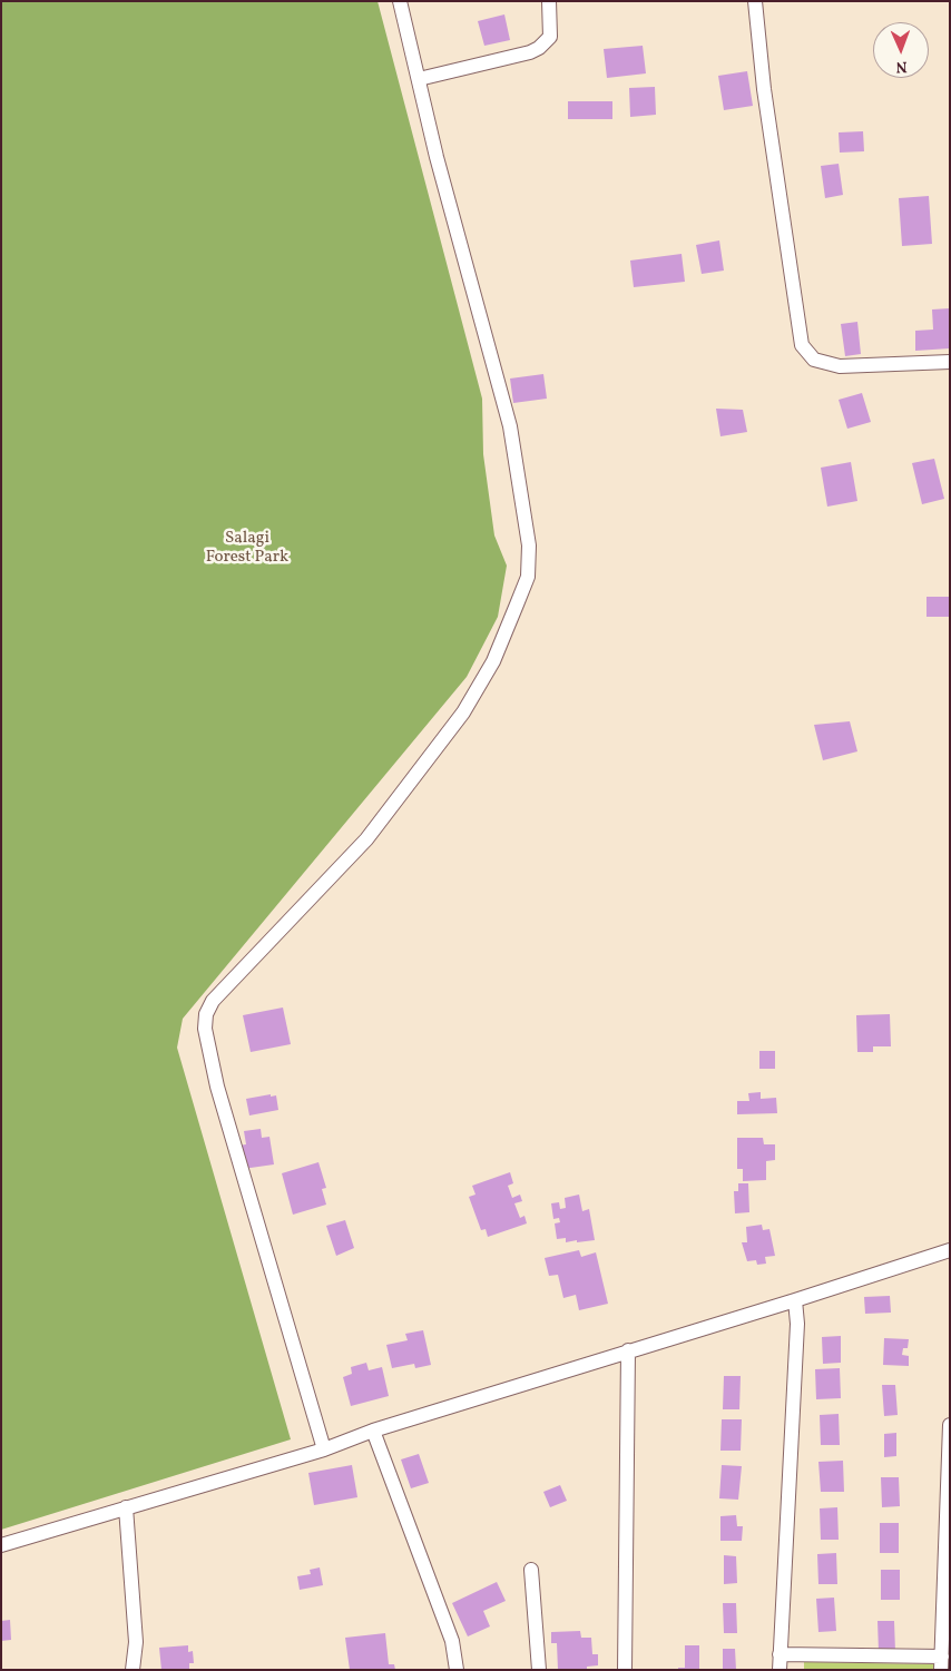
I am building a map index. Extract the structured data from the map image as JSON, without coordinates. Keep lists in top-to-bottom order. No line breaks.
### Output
{"parks":["Salagi Forest Park"],"north":"bottom"}
